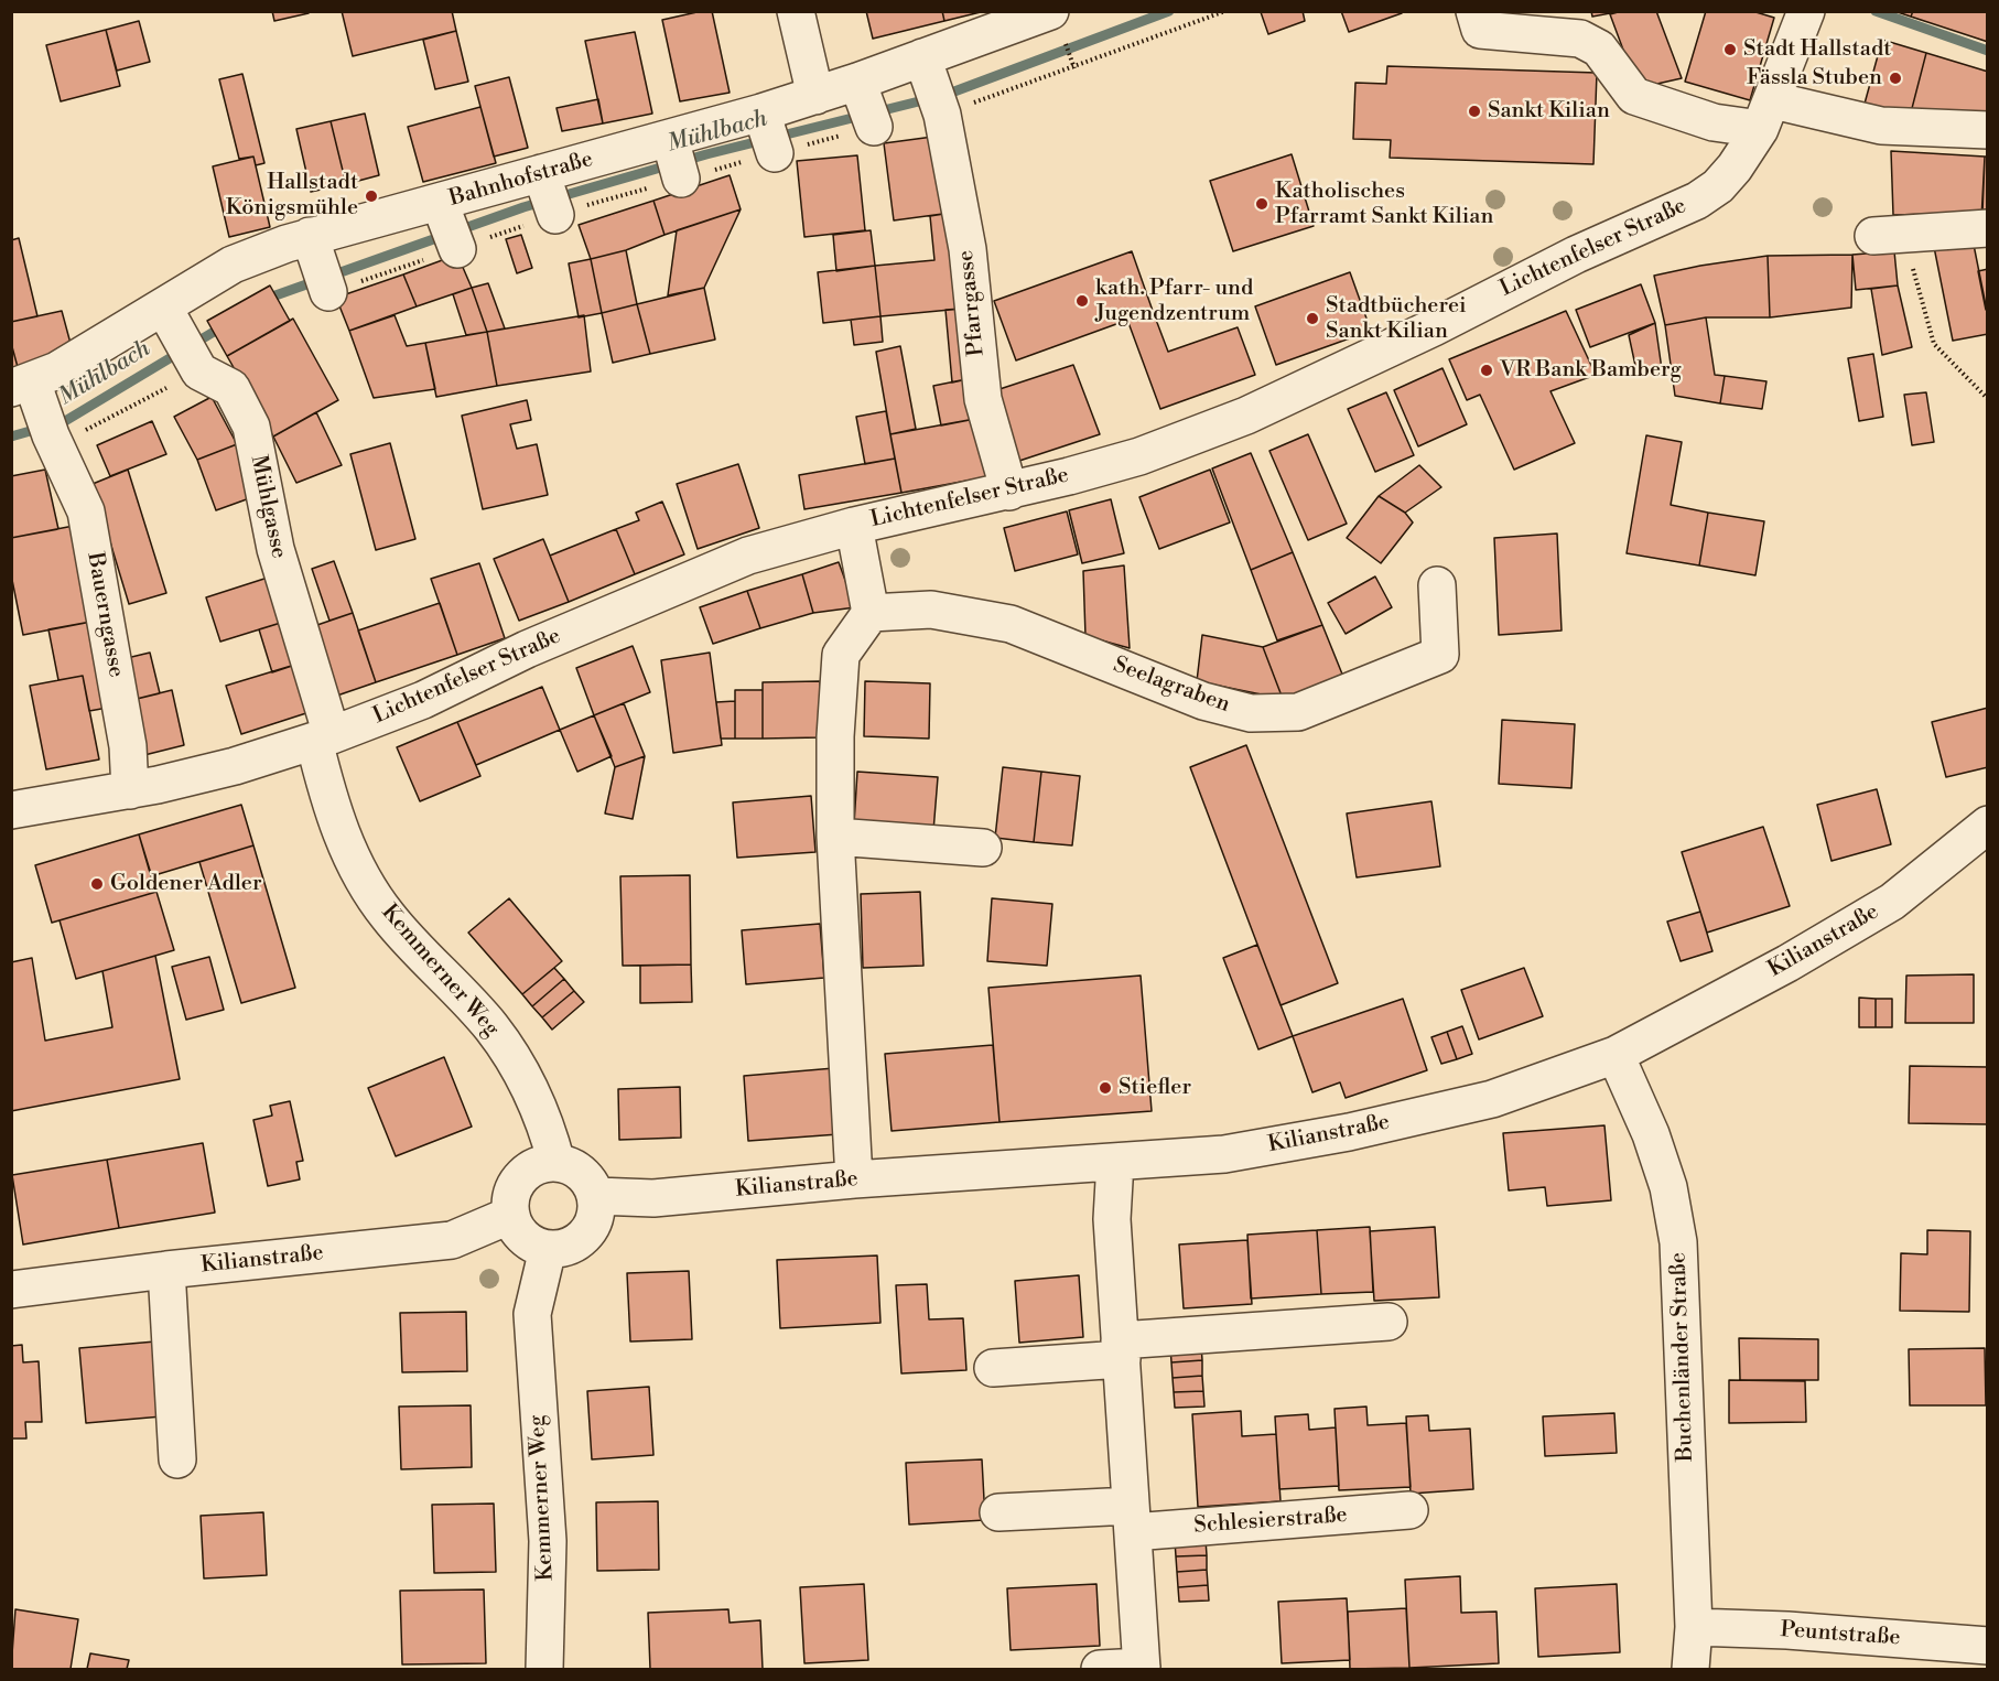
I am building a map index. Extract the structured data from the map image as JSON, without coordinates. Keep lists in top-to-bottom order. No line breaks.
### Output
{"streets":{"street":["Bahnhofstraße","Lichtenfelser Straße","Pfarrgasse","Mühlgasse","Bauerngasse","Seelagraben","Kilianstraße","Kemmerner Weg","Buchenländer Straße","Schlesierstraße","Peuntstraße"]},"crossings":[["Bahnhofstraße","Pfarrgasse"],["Bahnhofstraße","Mühlgasse"],["Bahnhofstraße","Bauerngasse"],["Lichtenfelser Straße","Pfarrgasse"],["Lichtenfelser Straße","Mühlgasse"],["Lichtenfelser Straße","Bauerngasse"],["Lichtenfelser Straße","Kemmerner Weg"],["Mühlgasse","Kemmerner Weg"],["Kilianstraße","Kemmerner Weg"],["Kilianstraße","Buchenländer Straße"],["Buchenländer Straße","Peuntstraße"]],"water":["Mühlbach"],"places":["Stadt Hallstadt","Fässla Stuben","Sankt Kilian","Hallstadt Königsmühle","Katholisches Pfarramt Sankt Kilian","kath. Pfarr- und Jugendzentrum","Stadtbücherei Sankt Kilian","VR Bank Bamberg","Goldener Adler","Stiefler"]}
